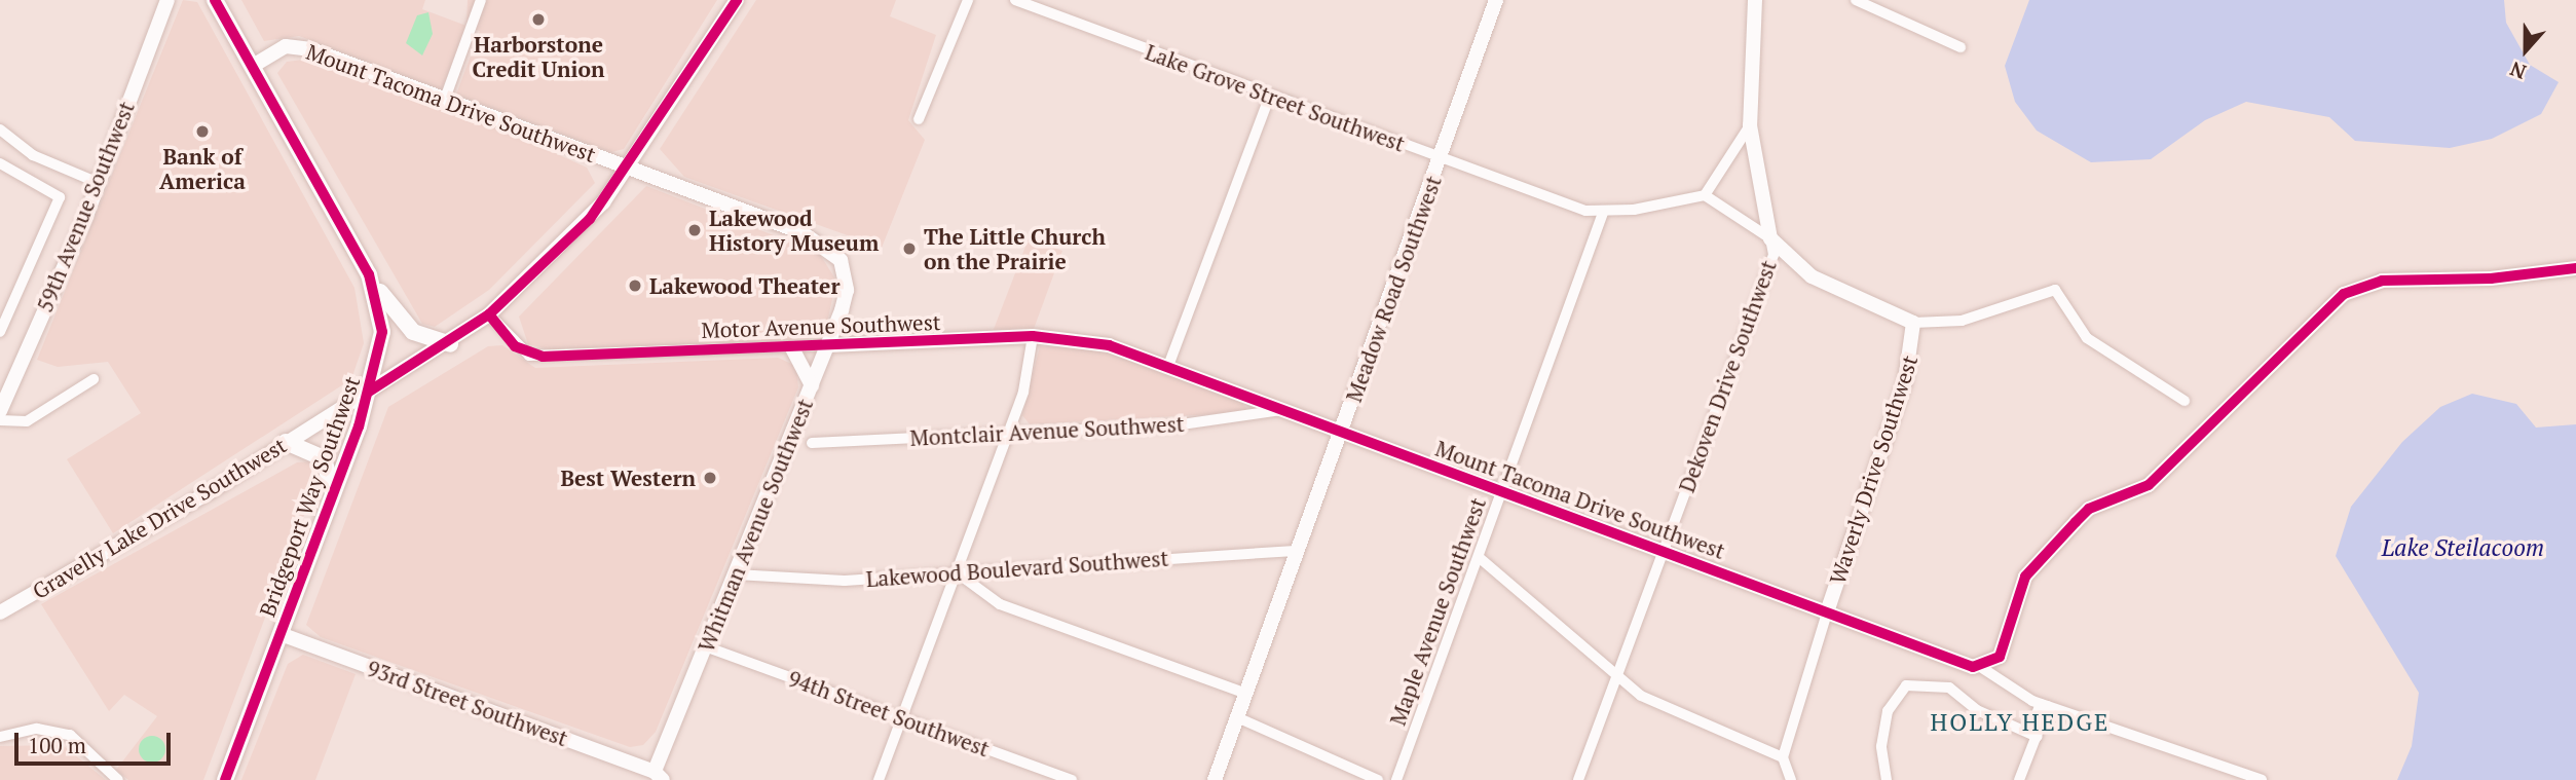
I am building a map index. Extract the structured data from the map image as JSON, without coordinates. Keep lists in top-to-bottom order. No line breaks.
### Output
{"streets":{"main road":["Bridgeport Way Southwest"],"street":["Lake Grove Street Southwest","Mount Tacoma Drive Southwest","59th Avenue Southwest","Meadow Road Southwest","Motor Avenue Southwest","Dekoven Drive Southwest","Montclair Avenue Southwest","Waverly Drive Southwest","Gravelly Lake Drive Southwest","Whitman Avenue Southwest","Lakewood Boulevard Southwest","Maple Avenue Southwest","93rd Street Southwest","94th Street Southwest"]},"crossings":[["Lake Grove Street Southwest","Meadow Road Southwest"],["Lake Grove Street Southwest","Maple Avenue Southwest"],["Mount Tacoma Drive Southwest","Meadow Road Southwest"],["Mount Tacoma Drive Southwest","Motor Avenue Southwest"],["Mount Tacoma Drive Southwest","Dekoven Drive Southwest"],["Mount Tacoma Drive Southwest","Montclair Avenue Southwest"],["Mount Tacoma Drive Southwest","Waverly Drive Southwest"],["Mount Tacoma Drive Southwest","Bridgeport Way Southwest"],["Mount Tacoma Drive Southwest","Gravelly Lake Drive Southwest"],["Mount Tacoma Drive Southwest","Whitman Avenue Southwest"],["Mount Tacoma Drive Southwest","Maple Avenue Southwest"],["Meadow Road Southwest","Lakewood Boulevard Southwest"],["Motor Avenue Southwest","Gravelly Lake Drive Southwest"],["Motor Avenue Southwest","Whitman Avenue Southwest"],["Bridgeport Way Southwest","Gravelly Lake Drive Southwest"],["Bridgeport Way Southwest","93rd Street Southwest"],["Whitman Avenue Southwest","Lakewood Boulevard Southwest"],["Whitman Avenue Southwest","93rd Street Southwest"],["Whitman Avenue Southwest","94th Street Southwest"]],"districts":["HOLLY HEDGE"],"water":["Lake Steilacoom"],"places":["Harborstone Credit Union","Bank of America","Lakewood History Museum","The Little Church on the Prairie","Lakewood Theater","Best Western"],"scale_bar":"100 m","north":"bottom"}
